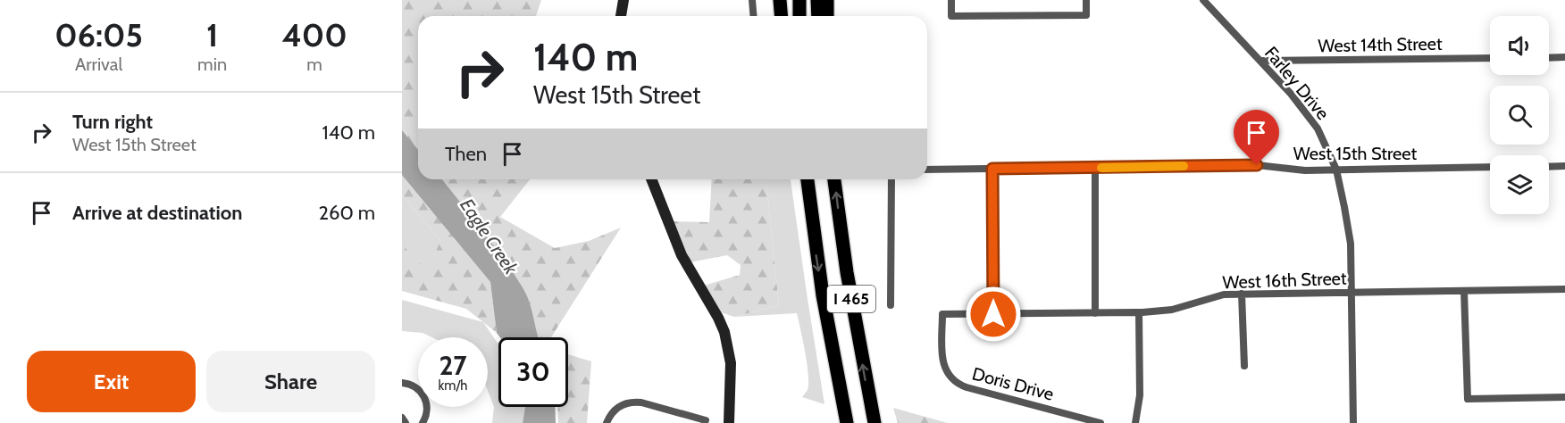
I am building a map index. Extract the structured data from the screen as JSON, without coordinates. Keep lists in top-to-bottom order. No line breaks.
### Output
{"streets":{"highway":["I 465"],"street":["West 14th Street","Farley Drive","West 15th Street","West 16th Street","Doris Drive"]},"crossings":[["West 14th Street","Farley Drive"],["Farley Drive","West 15th Street"],["Farley Drive","West 16th Street"],["West 16th Street","Doris Drive"]],"water":["Eagle Creek"],"page":{"eta":["06:05","Arrival","1","min","400","m"],"turn":["140 m","West 15th Street"],"list":[{"name":"Turn right","note":"West 15th Street","value":"140 m"},{"name":"Arrive at destination","value":"260 m"}],"then":"Then","speed":"27 km/h","limit":"30","buttons":["Exit","Share"]}}
